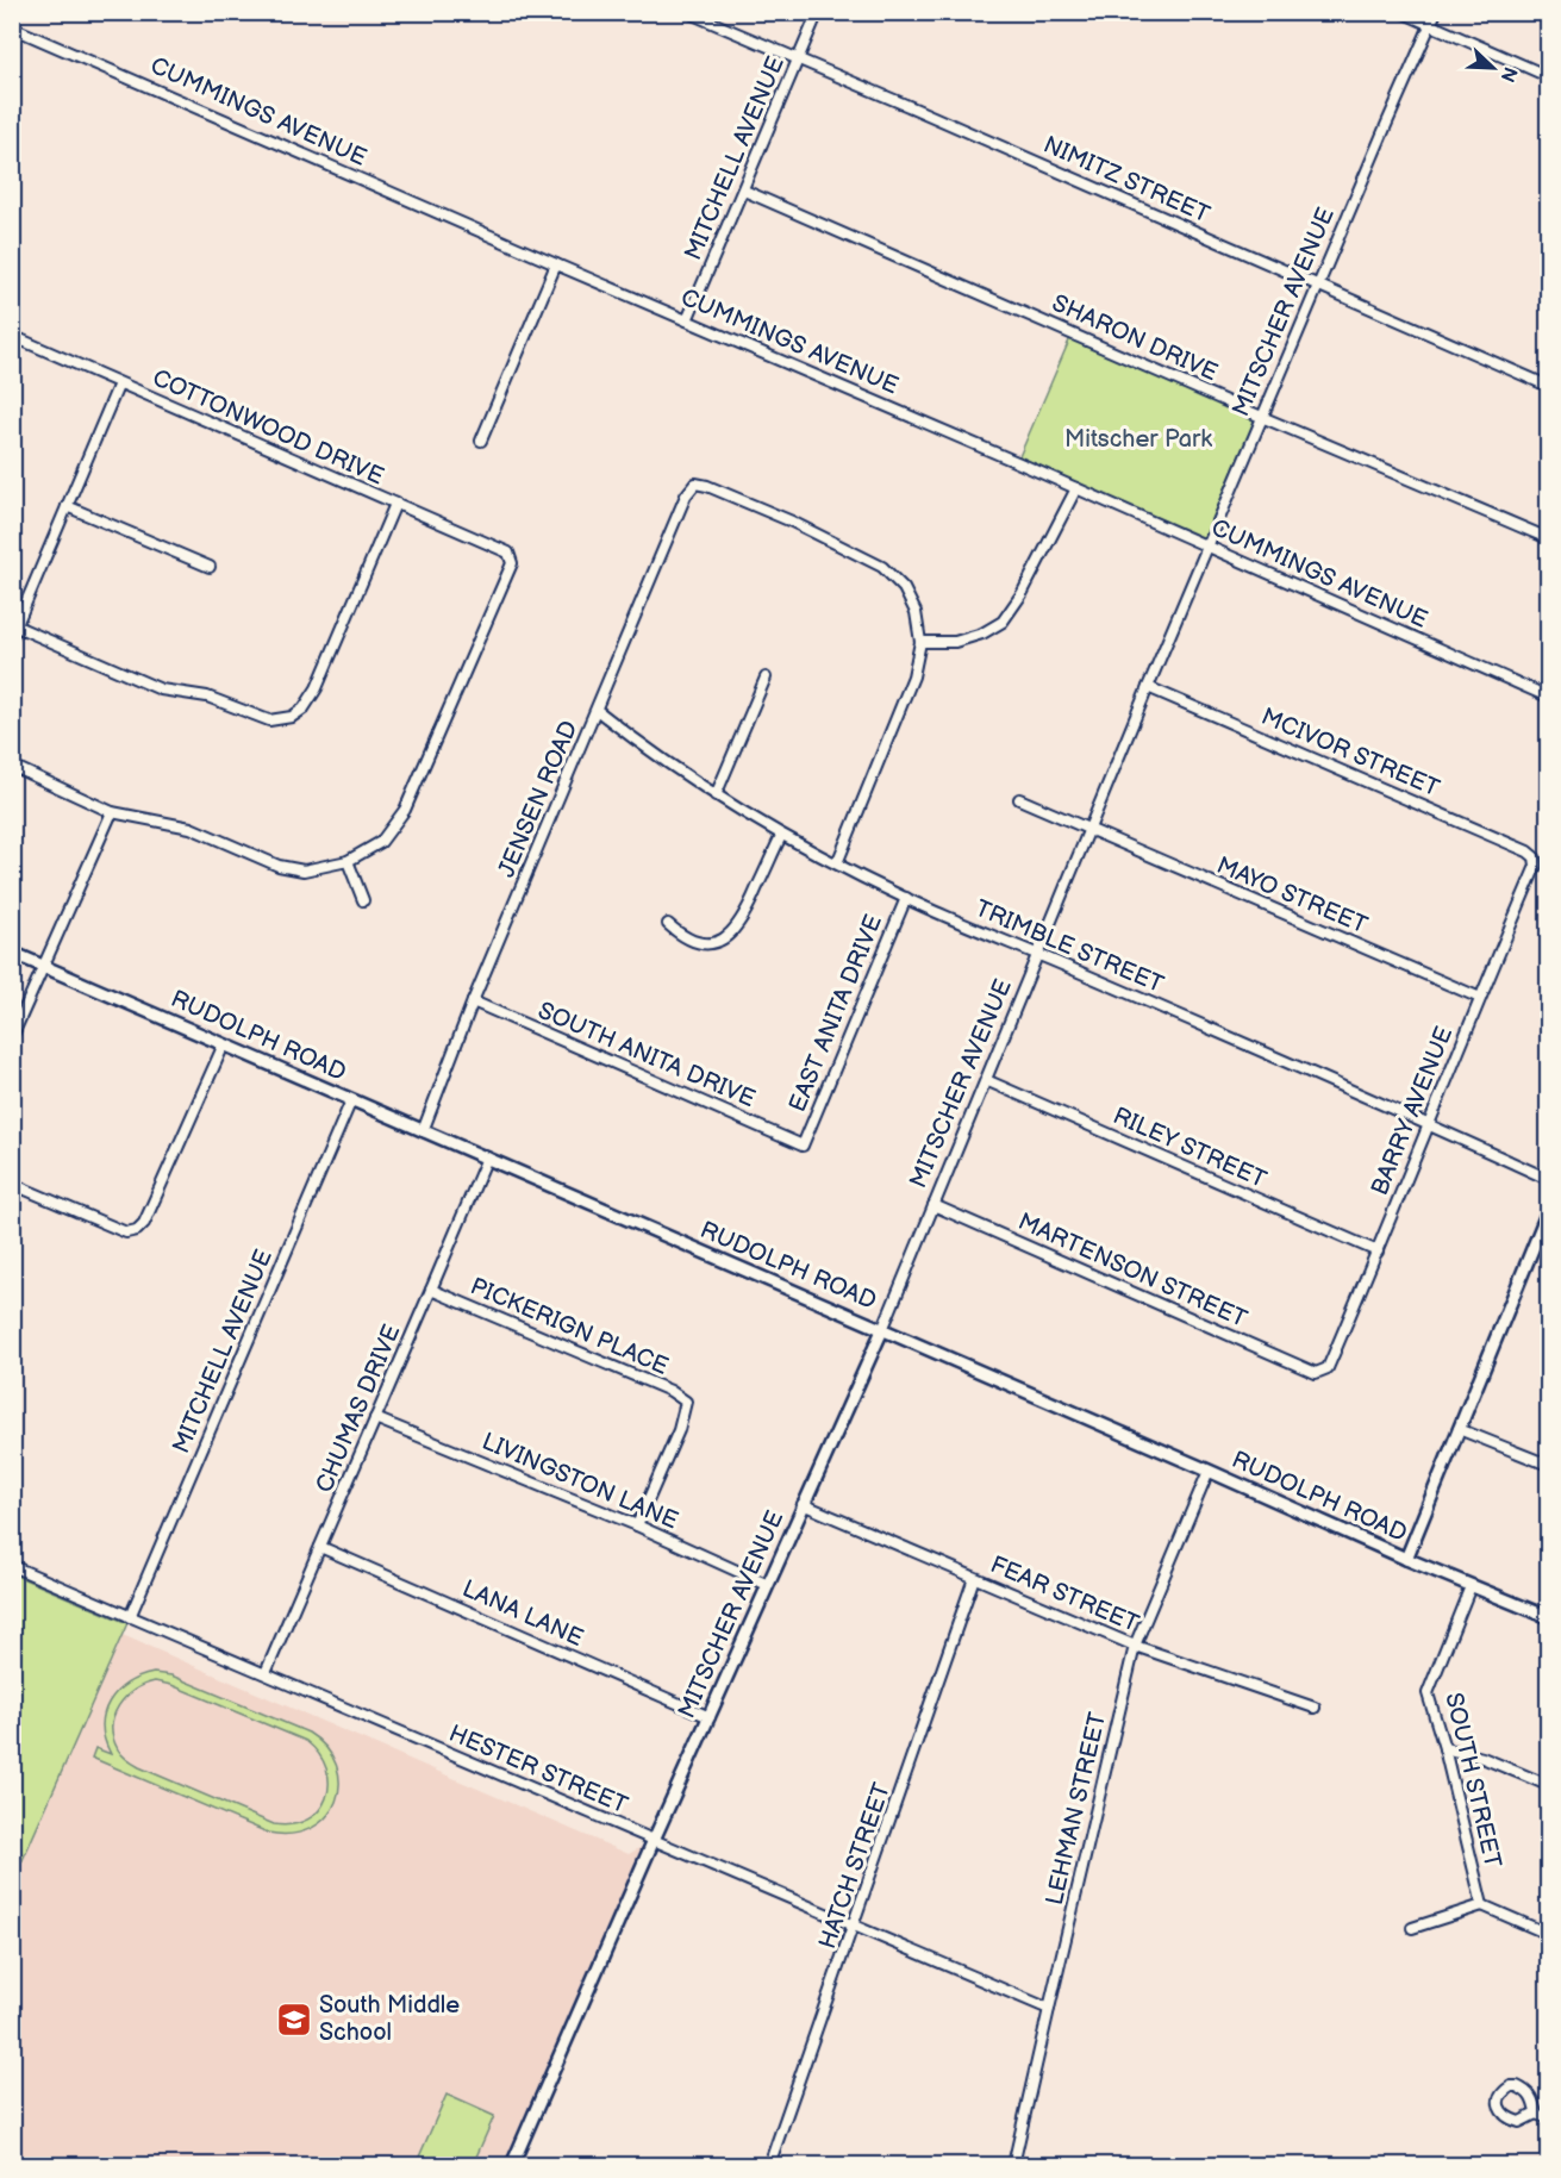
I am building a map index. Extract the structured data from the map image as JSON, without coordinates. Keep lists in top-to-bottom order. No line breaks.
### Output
{"streets":{"street":["CUMMINGS AVENUE","MITCHELL AVENUE","NIMITZ STREET","MITSCHER AVENUE","SHARON DRIVE","COTTONWOOD DRIVE","MCIVOR STREET","JENSEN ROAD","MAYO STREET","TRIMBLE STREET","EAST ANITA DRIVE","RUDOLPH ROAD","SOUTH ANITA DRIVE","BARRY AVENUE","RILEY STREET","MARTENSON STREET","PICKERIGN PLACE","CHUMAS DRIVE","LIVINGSTON LANE","FEAR STREET","LANA LANE","HESTER STREET","SOUTH STREET","LEHMAN STREET","HATCH STREET"]},"crossings":[["CUMMINGS AVENUE","MITCHELL AVENUE"],["CUMMINGS AVENUE","MITSCHER AVENUE"],["MITCHELL AVENUE","NIMITZ STREET"],["MITCHELL AVENUE","SHARON DRIVE"],["MITCHELL AVENUE","RUDOLPH ROAD"],["MITCHELL AVENUE","HESTER STREET"],["NIMITZ STREET","MITSCHER AVENUE"],["MITSCHER AVENUE","SHARON DRIVE"],["MITSCHER AVENUE","MCIVOR STREET"],["MITSCHER AVENUE","MAYO STREET"],["MITSCHER AVENUE","TRIMBLE STREET"],["MITSCHER AVENUE","RUDOLPH ROAD"],["MITSCHER AVENUE","RILEY STREET"],["MITSCHER AVENUE","MARTENSON STREET"],["MITSCHER AVENUE","LIVINGSTON LANE"],["MITSCHER AVENUE","FEAR STREET"],["MITSCHER AVENUE","LANA LANE"],["MITSCHER AVENUE","HESTER STREET"],["MCIVOR STREET","BARRY AVENUE"],["JENSEN ROAD","TRIMBLE STREET"],["JENSEN ROAD","RUDOLPH ROAD"],["JENSEN ROAD","SOUTH ANITA DRIVE"],["MAYO STREET","BARRY AVENUE"],["TRIMBLE STREET","EAST ANITA DRIVE"],["TRIMBLE STREET","BARRY AVENUE"],["EAST ANITA DRIVE","SOUTH ANITA DRIVE"],["RUDOLPH ROAD","CHUMAS DRIVE"],["RUDOLPH ROAD","SOUTH STREET"],["RUDOLPH ROAD","LEHMAN STREET"],["BARRY AVENUE","RILEY STREET"],["BARRY AVENUE","MARTENSON STREET"],["PICKERIGN PLACE","CHUMAS DRIVE"],["PICKERIGN PLACE","LIVINGSTON LANE"],["CHUMAS DRIVE","LIVINGSTON LANE"],["CHUMAS DRIVE","LANA LANE"],["CHUMAS DRIVE","HESTER STREET"],["FEAR STREET","LEHMAN STREET"],["FEAR STREET","HATCH STREET"],["HESTER STREET","LEHMAN STREET"],["HESTER STREET","HATCH STREET"]],"parks":["Mitscher Park"],"places":{"school or university":["South Middle School"]},"north":"bottom right"}
